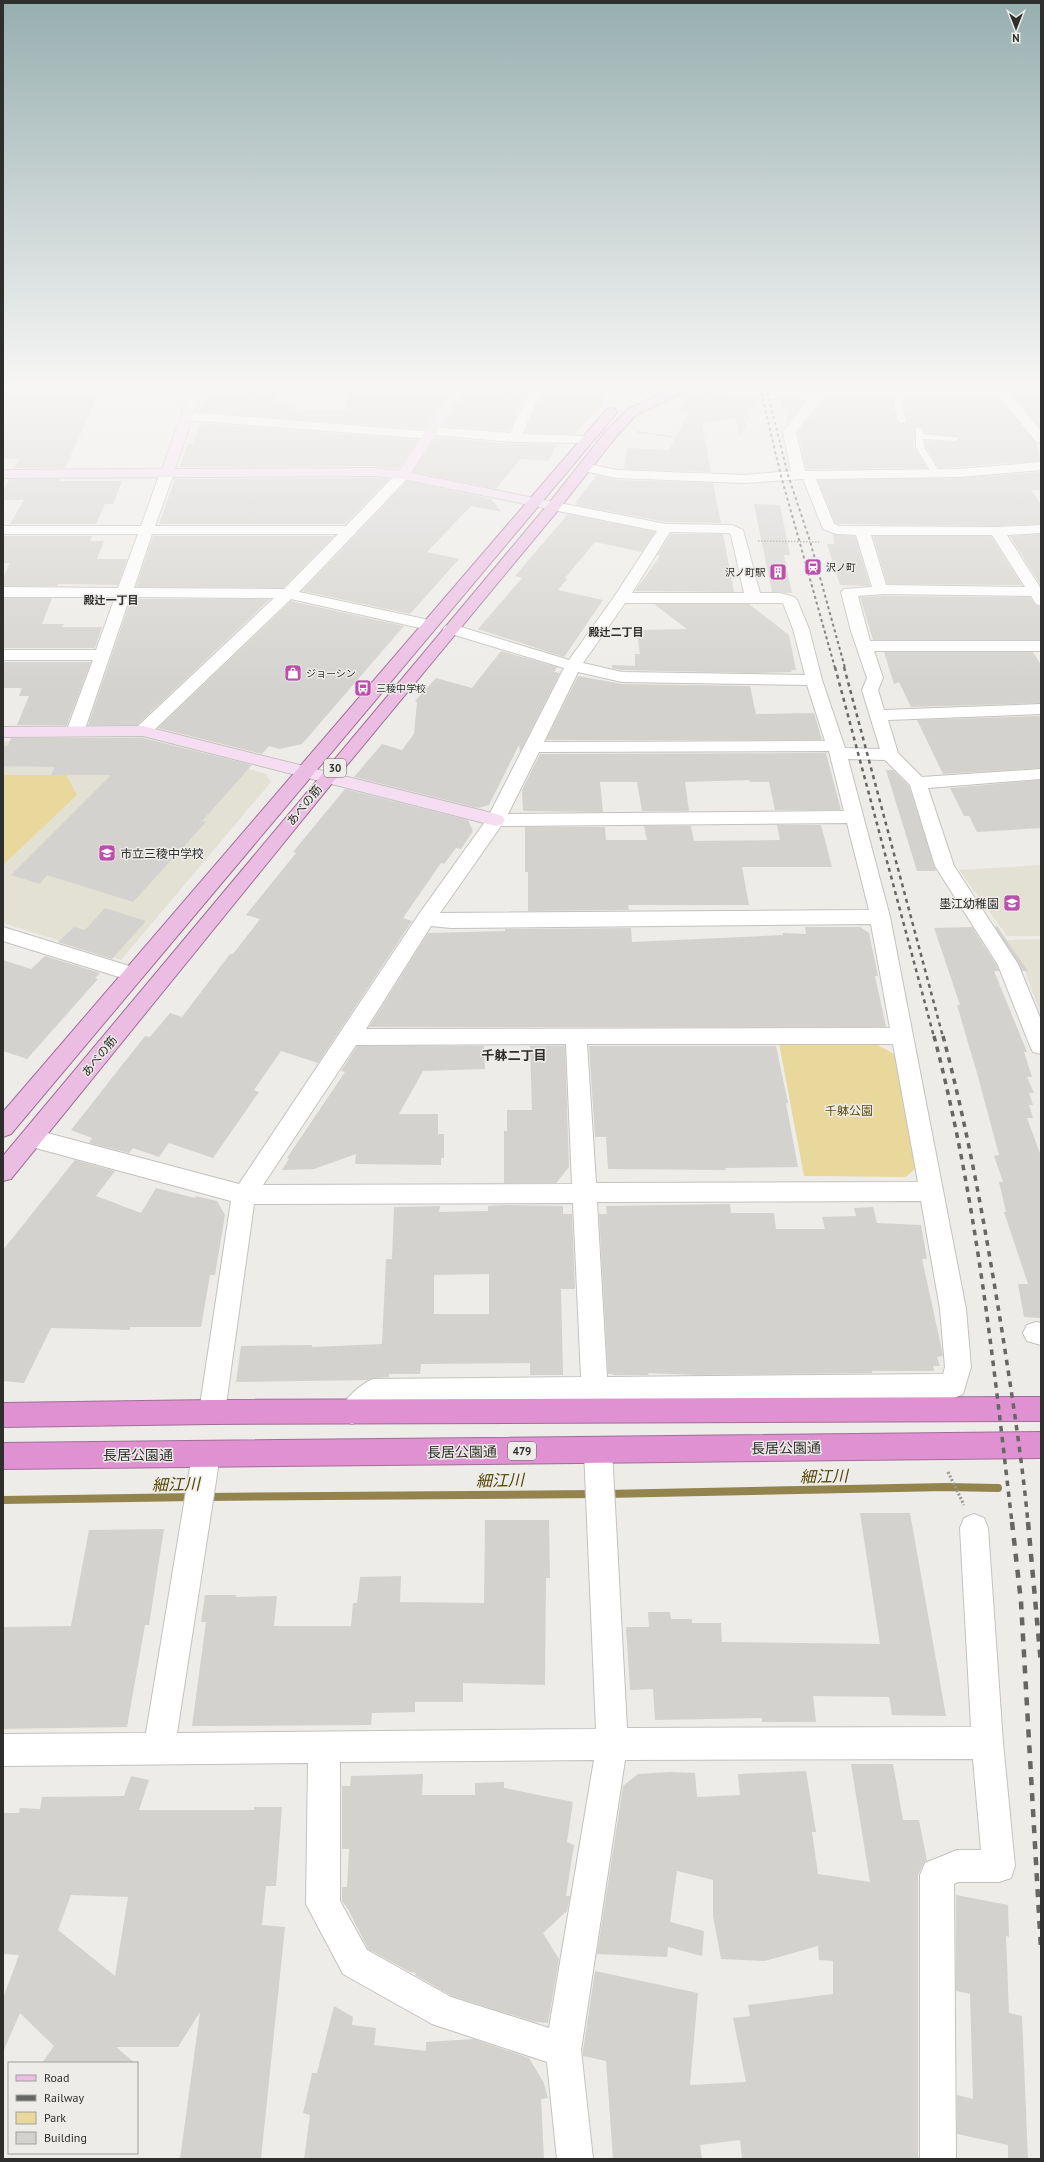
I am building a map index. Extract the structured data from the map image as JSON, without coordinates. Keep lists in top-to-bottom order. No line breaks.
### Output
{"streets":{"highway":["長居公園通","479"],"main road":["30","あべの筋"]},"districts":["殿辻一丁目","殿辻二丁目","千躰二丁目"],"water":["細江川"],"parks":["千躰公園"],"places":{"station":["沢ノ町"],"building":["沢ノ町駅"],"shop":["ジョーシン"],"bus stop":["三稜中学校"],"school or university":["市立三稜中学校","墨江幼稚園"]},"legend":["Road","Railway","Park","Building"],"north":"bottom"}
